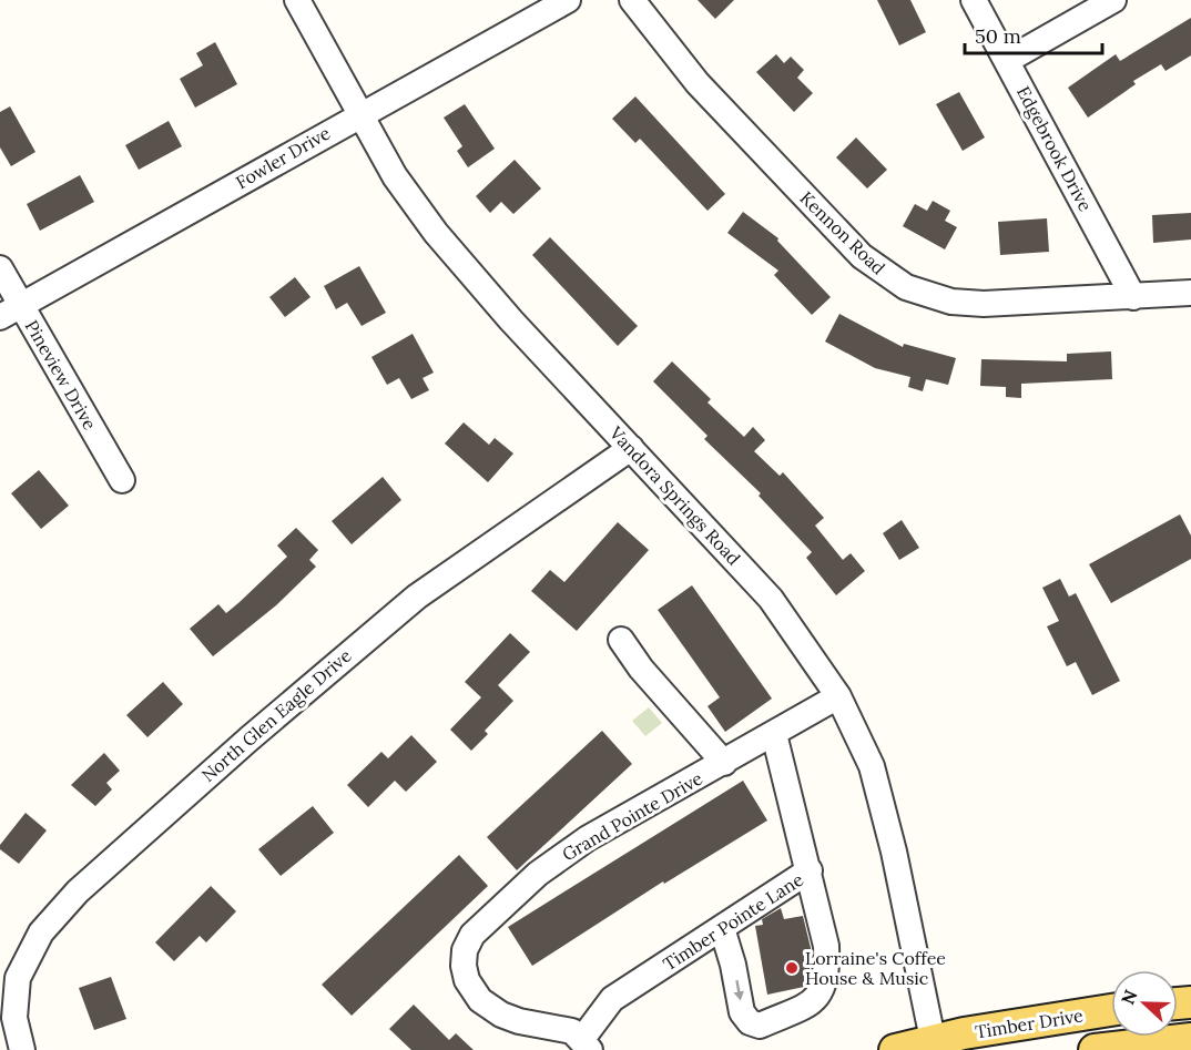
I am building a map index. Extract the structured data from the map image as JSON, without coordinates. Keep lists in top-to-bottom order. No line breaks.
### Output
{"streets":{"main road":["Timber Drive"],"street":["Edgebrook Drive","Fowler Drive","Kennon Road","Pineview Drive","Vandora Springs Road","North Glen Eagle Drive","Grand Pointe Drive","Timber Pointe Lane"]},"crossings":[["Edgebrook Drive","Kennon Road"],["Fowler Drive","Pineview Drive"],["Fowler Drive","Vandora Springs Road"],["Vandora Springs Road","North Glen Eagle Drive"],["Vandora Springs Road","Grand Pointe Drive"],["Vandora Springs Road","Timber Drive"],["Grand Pointe Drive","Timber Pointe Lane"]],"places":["Lorraine's Coffee House & Music"],"scale_bar":"50 m","north":"left"}
